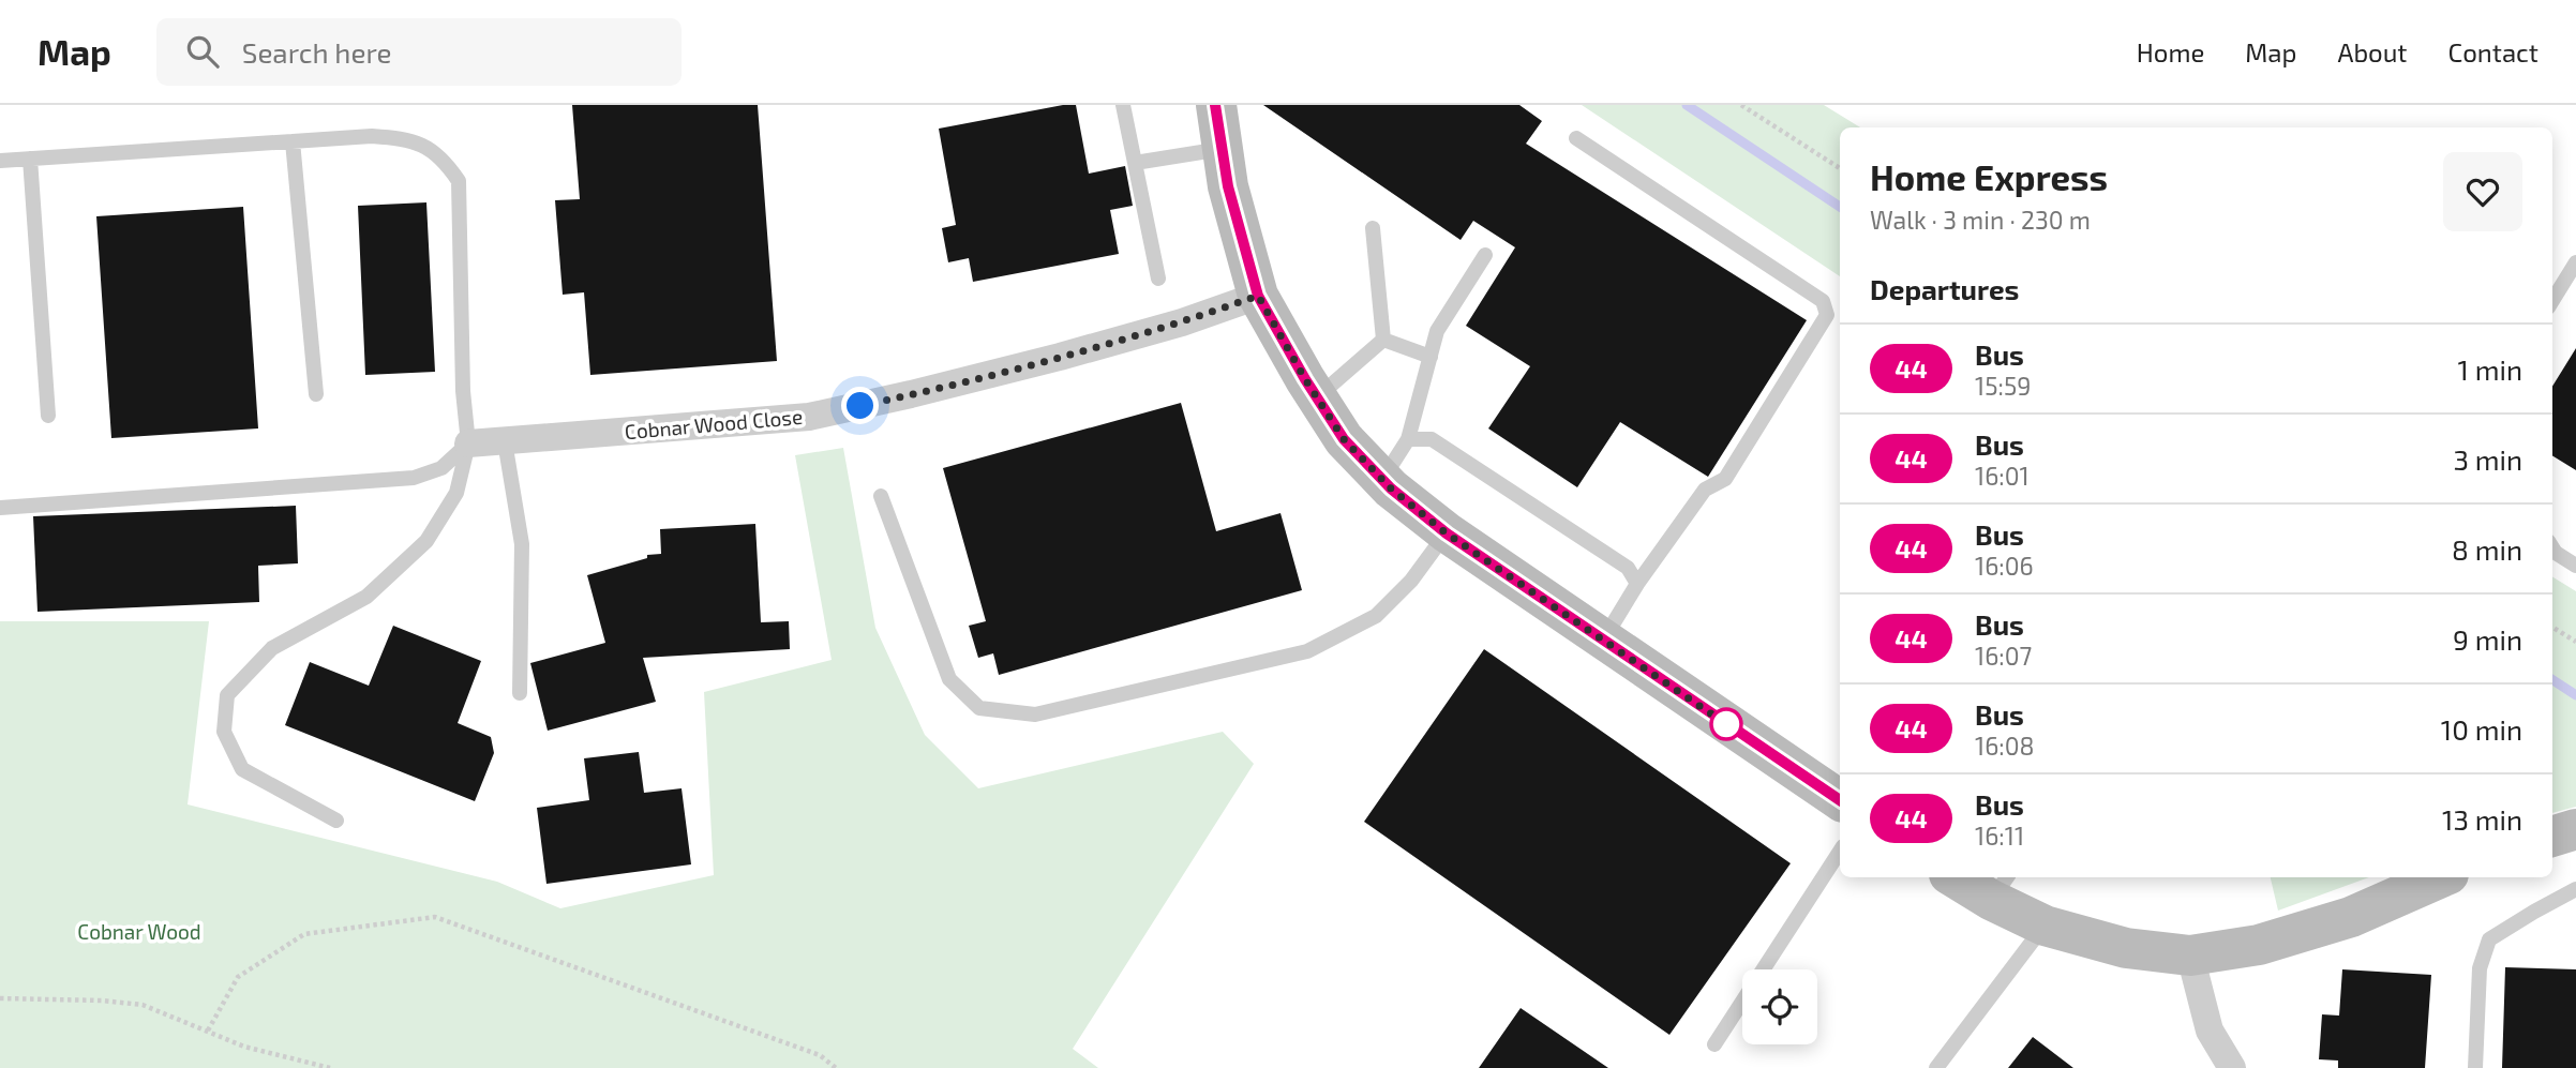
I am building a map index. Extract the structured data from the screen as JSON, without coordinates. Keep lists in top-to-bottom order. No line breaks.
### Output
{"streets":{"street":["Cobnar Wood Close"]},"parks":["Cobnar Wood"],"lines":["bus line 44"],"page":{"header":"Map","search":"Search here","nav":["Home","Map","About","Contact"],"heading":[["Home Express","Walk · 3 min · 230 m"],"Departures"],"list":[{"mark":"44","name":"Bus","note":"15:59","value":"1 min"},{"mark":"44","name":"Bus","note":"16:01","value":"3 min"},{"mark":"44","name":"Bus","note":"16:06","value":"8 min"},{"mark":"44","name":"Bus","note":"16:07","value":"9 min"},{"mark":"44","name":"Bus","note":"16:08","value":"10 min"},{"mark":"44","name":"Bus","note":"16:11","value":"13 min"}]}}
